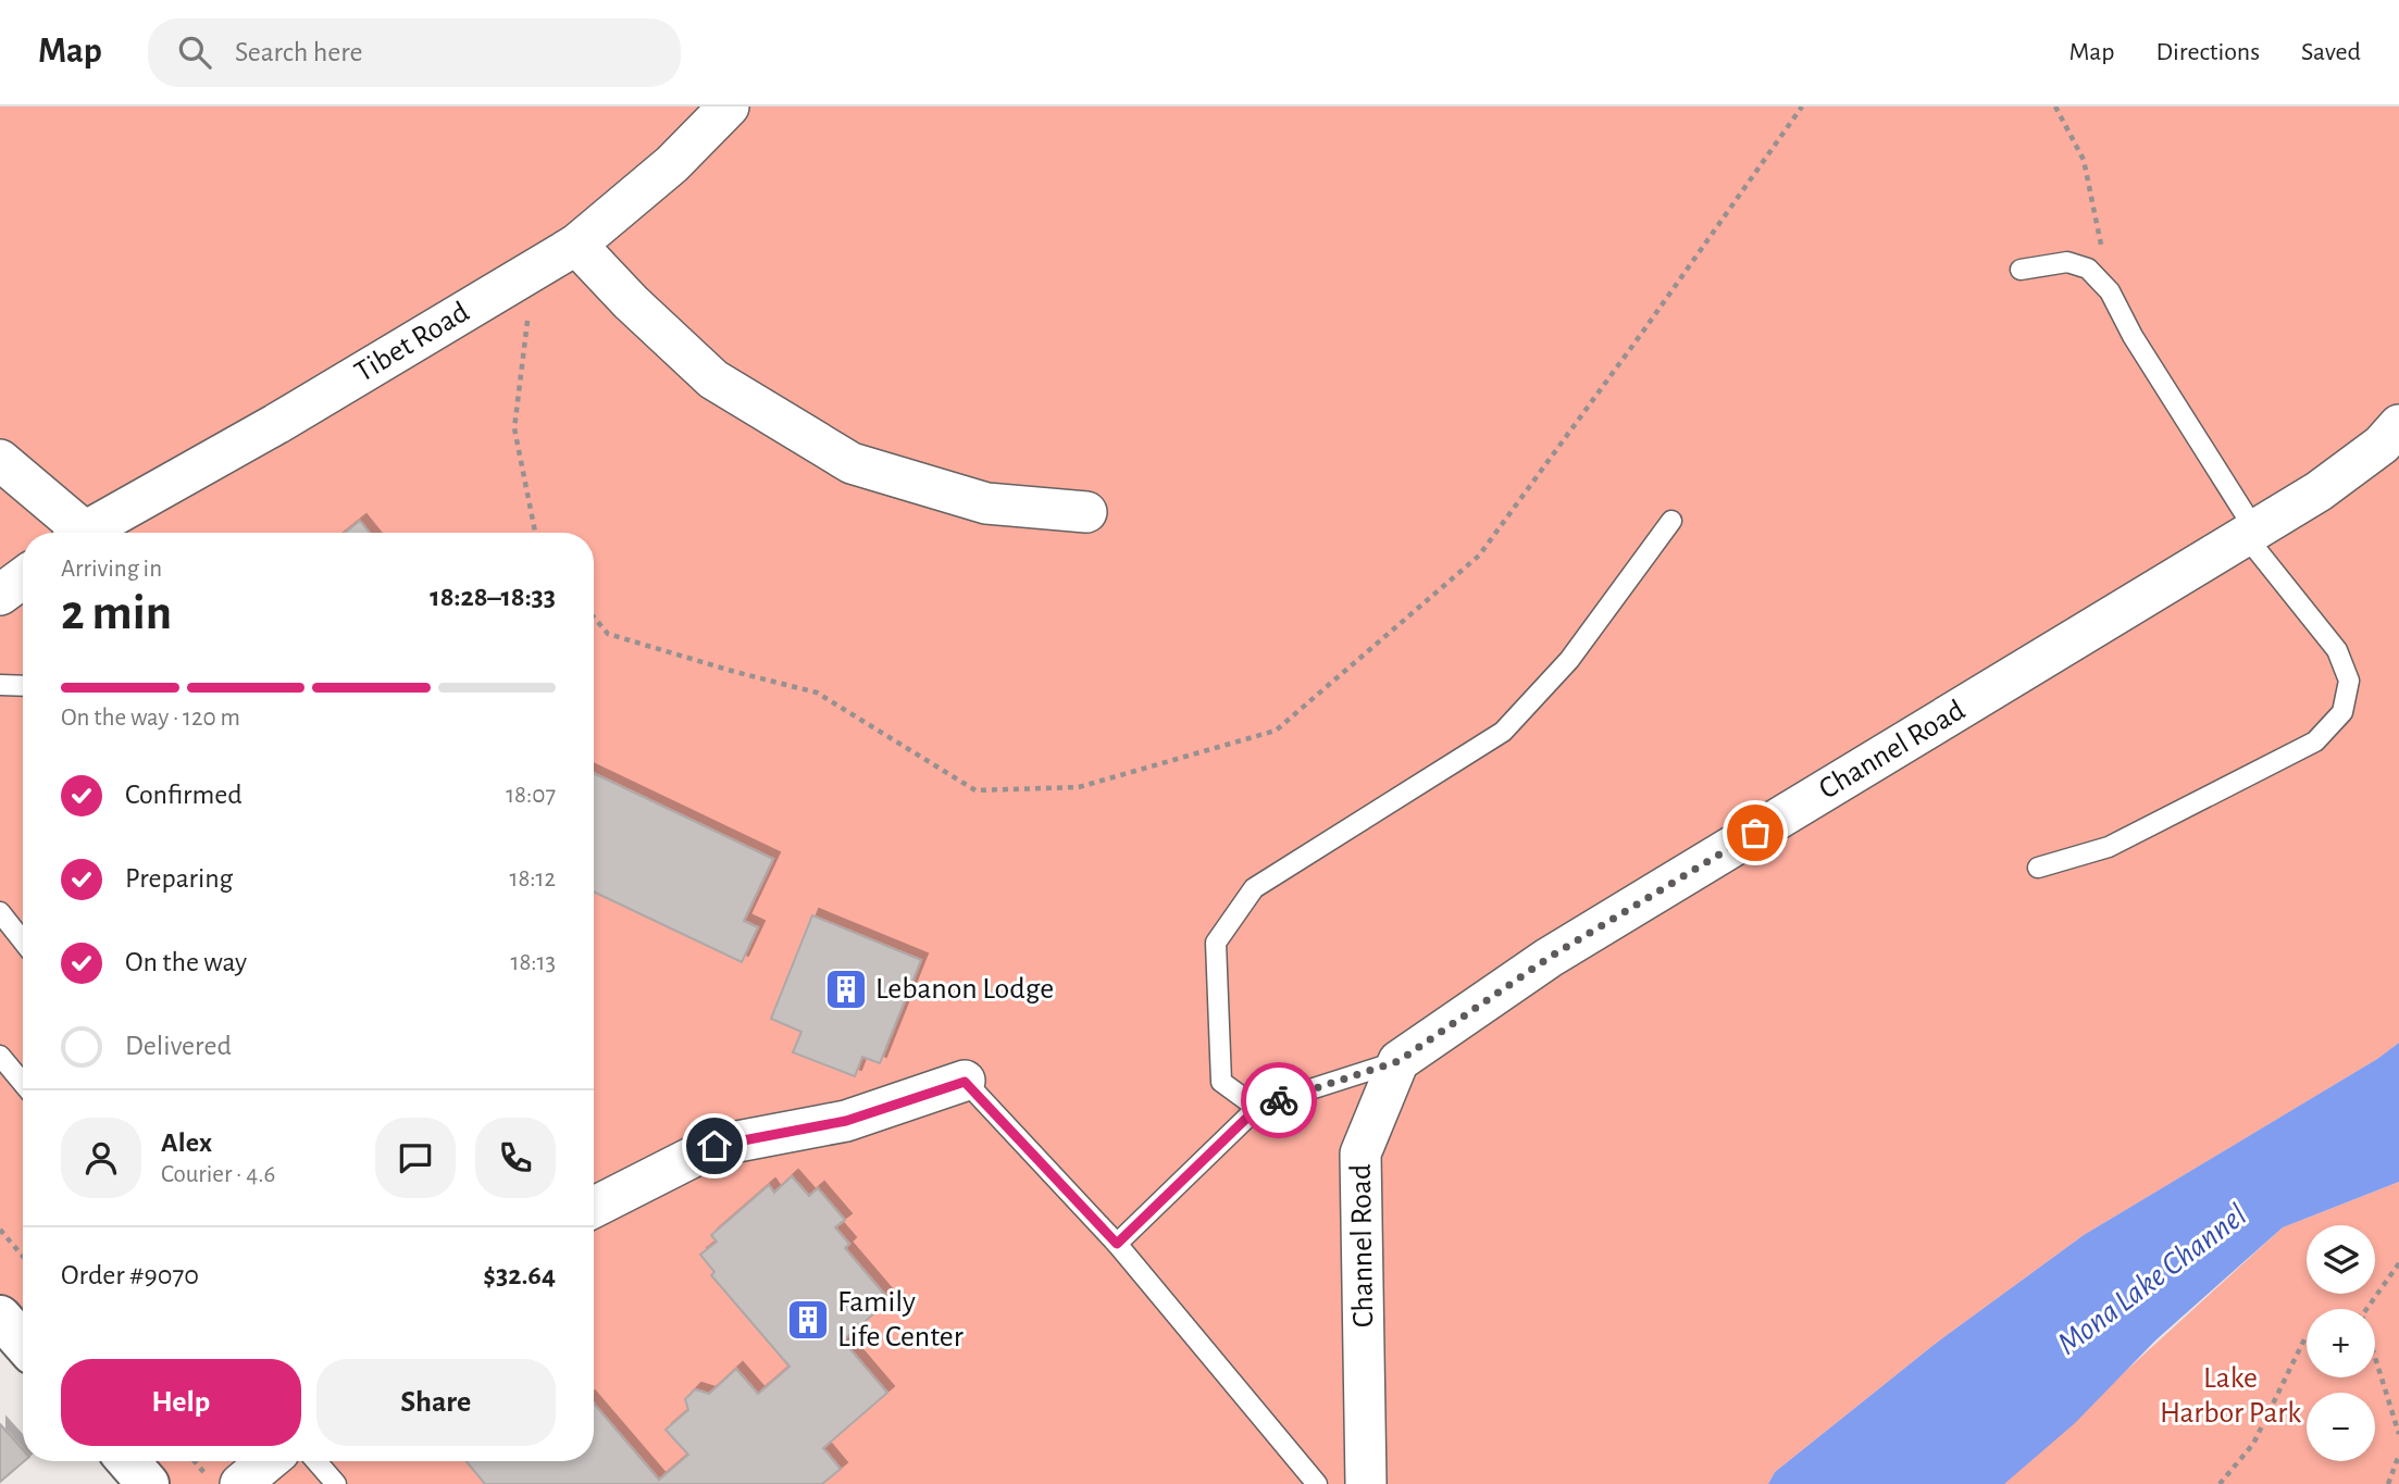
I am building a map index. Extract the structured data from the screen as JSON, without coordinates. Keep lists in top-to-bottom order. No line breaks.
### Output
{"streets":{"street":["Tibet Road","Channel Road"]},"water":["Mona Lake Channel"],"parks":["Lake Harbor Park"],"places":{"building":["Lebanon Lodge","Family Life Center"]},"page":{"header":"Map","search":"Search here","nav":["Map","Directions","Saved"],"heading":["2 min","Arriving in","18:28–18:33"],"panel":["Alex","Courier · 4.6","Order #9070","$32.64"],"bar":"On the way · 120 m","list":[["Confirmed","18:07"],["Preparing","18:12"],["On the way","18:13"],"Delivered"],"map_buttons":["+","−"],"buttons":["Help","Share"]}}
